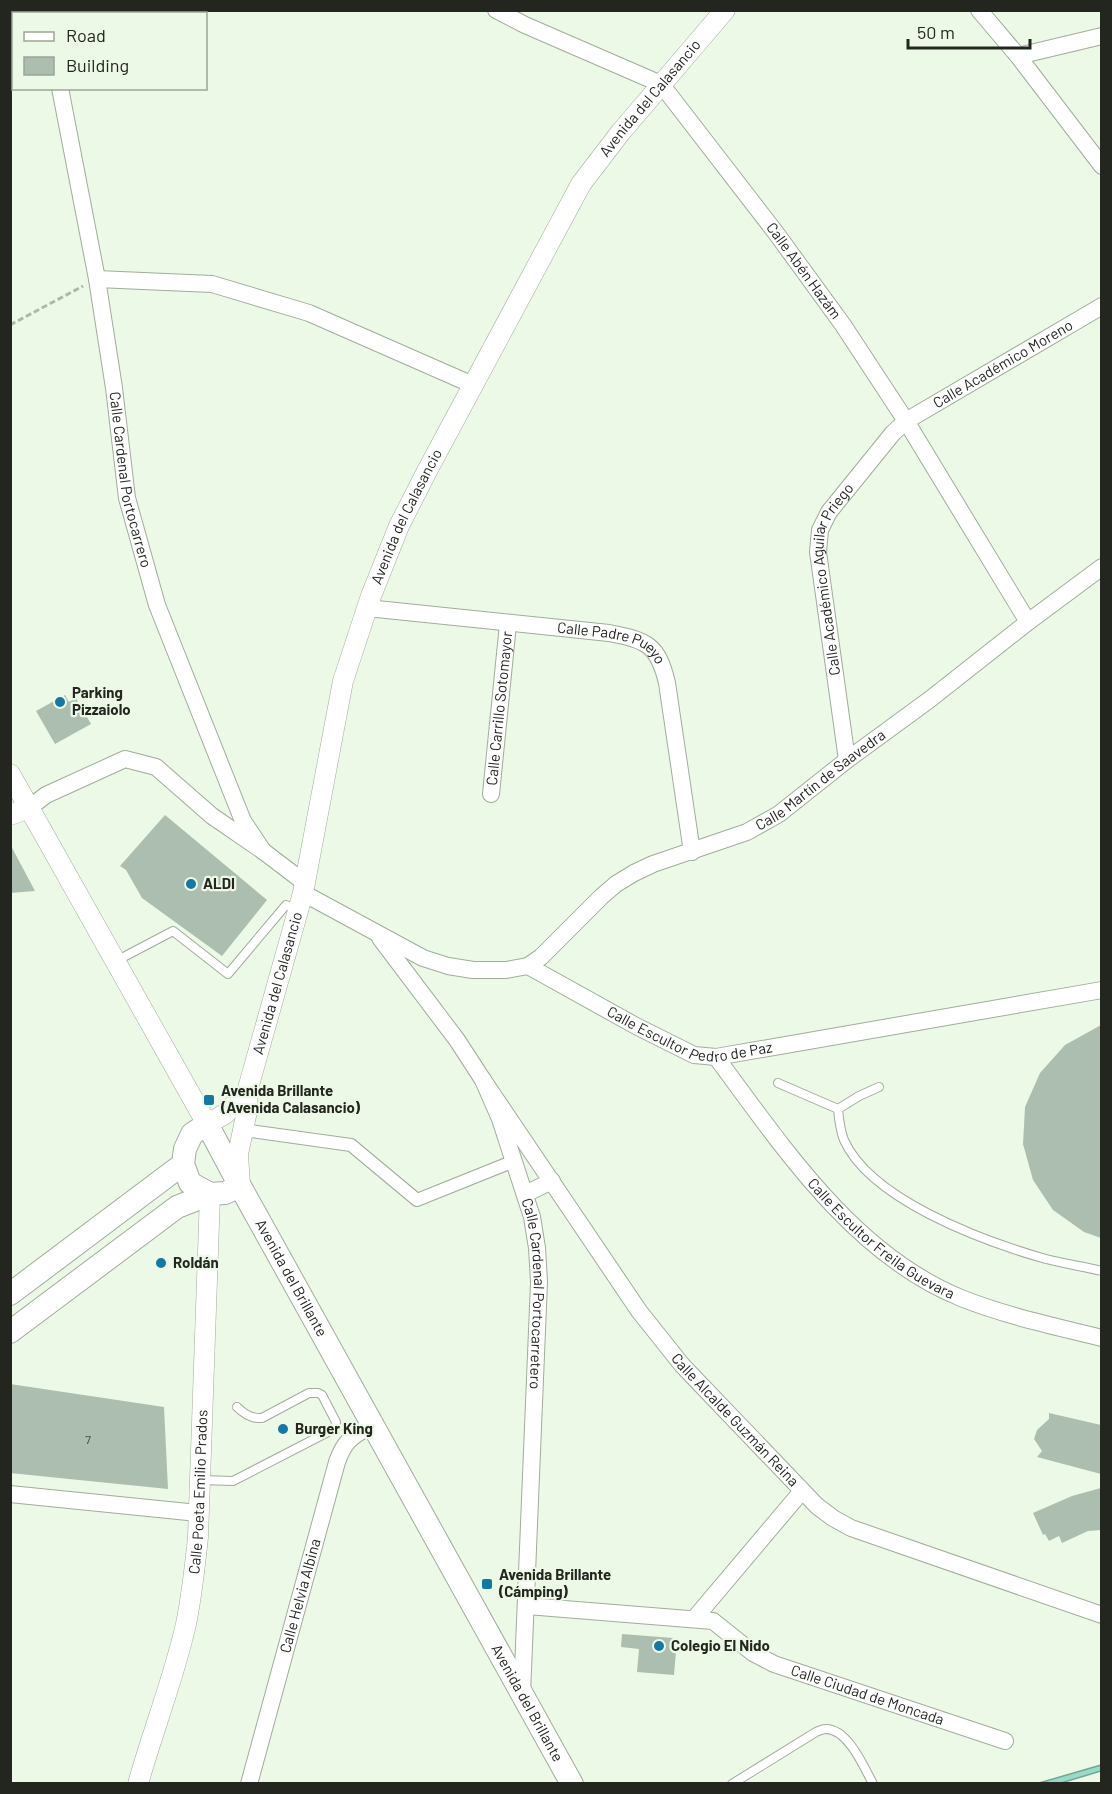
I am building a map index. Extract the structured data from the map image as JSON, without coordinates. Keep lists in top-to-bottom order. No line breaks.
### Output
{"streets":{"main road":["Avenida del Brillante"],"street":["Avenida del Calasancio","Calle Abén Hazám","Calle Académico Moreno","Calle Cardenal Portocarrero","Calle Académico Aguilar Priego","Calle Padre Pueyo","Calle Carrillo Sotomayor","Calle Martín de Saavedra","Calle Escultor Pedro de Paz","Calle Escultor Freila Guevara","Calle Cardenal Portocarretero","Calle Alcalde Guzmán Reina","Calle Poeta Emilio Prados","Calle Helvia Albina","Calle Ciudad de Moncada"]},"crossings":[["Avenida del Calasancio","Calle Abén Hazám"],["Avenida del Calasancio","Calle Cardenal Portocarrero"],["Avenida del Calasancio","Calle Padre Pueyo"],["Avenida del Calasancio","Avenida del Brillante"],["Calle Abén Hazám","Calle Académico Moreno"],["Calle Abén Hazám","Calle Académico Aguilar Priego"],["Calle Abén Hazám","Calle Martín de Saavedra"],["Calle Académico Moreno","Calle Académico Aguilar Priego"],["Calle Cardenal Portocarrero","Avenida del Brillante"],["Calle Académico Aguilar Priego","Calle Martín de Saavedra"],["Calle Padre Pueyo","Calle Carrillo Sotomayor"],["Calle Padre Pueyo","Calle Martín de Saavedra"],["Calle Martín de Saavedra","Calle Escultor Pedro de Paz"],["Calle Escultor Pedro de Paz","Calle Escultor Freila Guevara"],["Avenida del Brillante","Calle Cardenal Portocarretero"],["Avenida del Brillante","Calle Helvia Albina"],["Calle Cardenal Portocarretero","Calle Alcalde Guzmán Reina"],["Calle Cardenal Portocarretero","Calle Ciudad de Moncada"]],"places":{"other":["Parking Pizzaiolo","ALDI","Roldán","Burger King","Colegio El Nido"],"transit":["Avenida Brillante (Avenida Calasancio)","Avenida Brillante (Cámping)"]},"house_numbers":["7"],"legend":["Road","Building"],"scale_bar":"50 m"}
